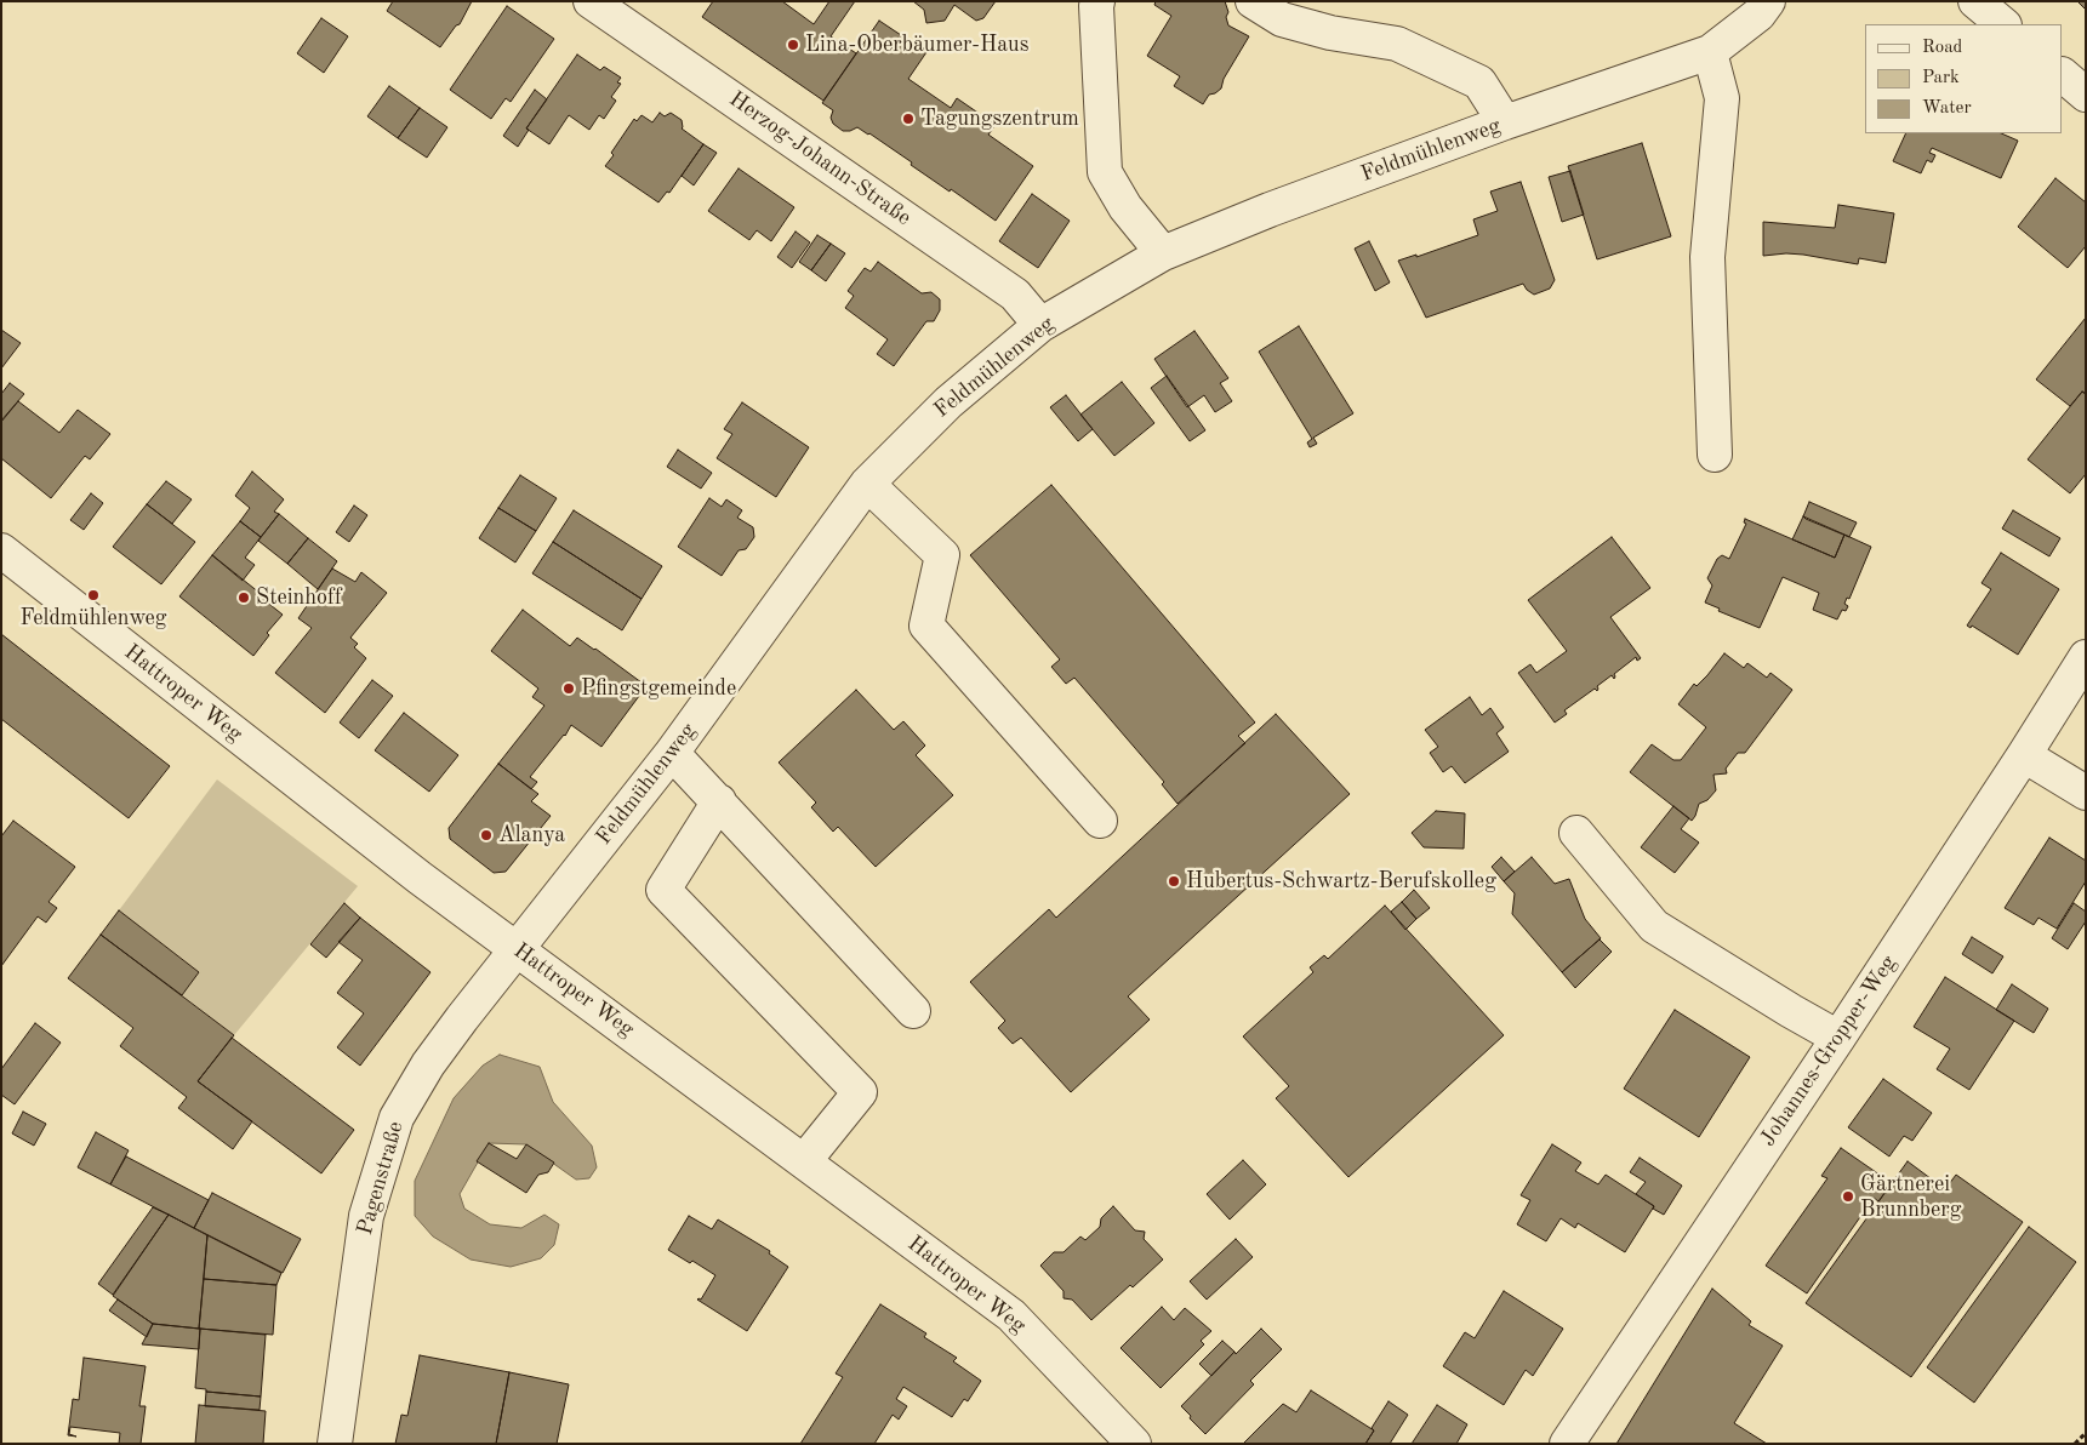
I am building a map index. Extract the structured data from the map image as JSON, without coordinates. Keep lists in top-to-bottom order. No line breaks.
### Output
{"streets":{"street":["Feldmühlenweg","Herzog-Johann-Straße","Hattroper Weg","Johannes-Gropper-Weg","Pagenstraße"]},"crossings":[["Feldmühlenweg","Herzog-Johann-Straße"],["Feldmühlenweg","Hattroper Weg"],["Feldmühlenweg","Pagenstraße"],["Hattroper Weg","Pagenstraße"]],"places":["Lina-Oberbäumer-Haus","Tagungszentrum","Feldmühlenweg","Steinhoff","Pfingstgemeinde","Alanya","Hubertus-Schwartz-Berufskolleg","Gärtnerei Brunnberg"],"legend":["Road","Park","Water"]}
